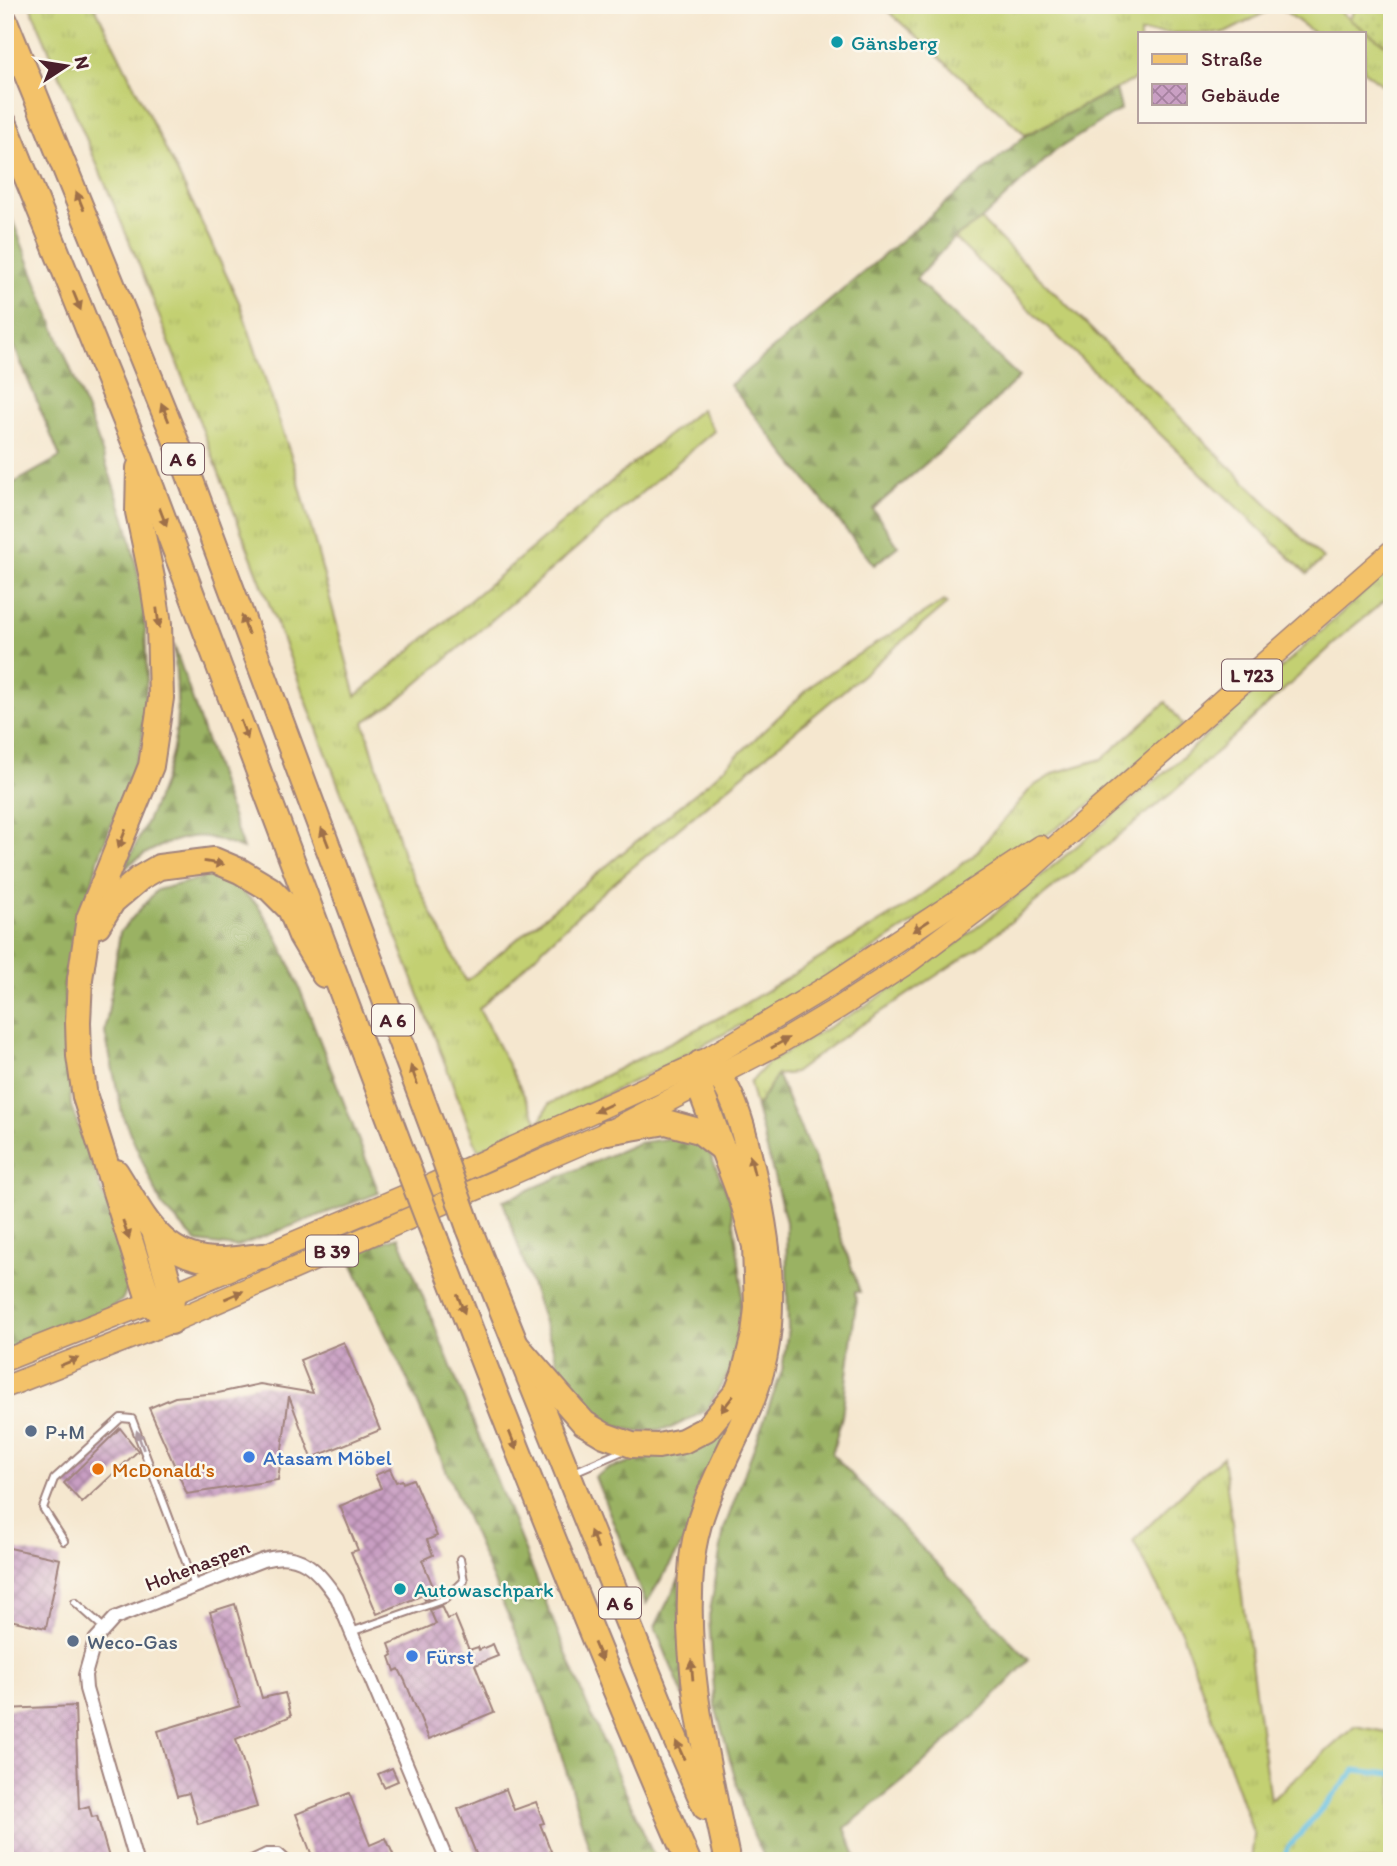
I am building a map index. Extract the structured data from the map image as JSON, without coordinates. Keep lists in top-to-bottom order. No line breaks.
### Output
{"streets":{"highway":["A 6"],"main road":["L 723","B 39"],"street":["Hohenaspen"]},"crossings":[["L 723","B 39"]],"places":["Gänsberg","P+M","Atasam Möbel","McDonald's","Autowaschpark","Weco-Gas","Fürst"],"legend":["Straße","Gebäude"],"north":"right"}
